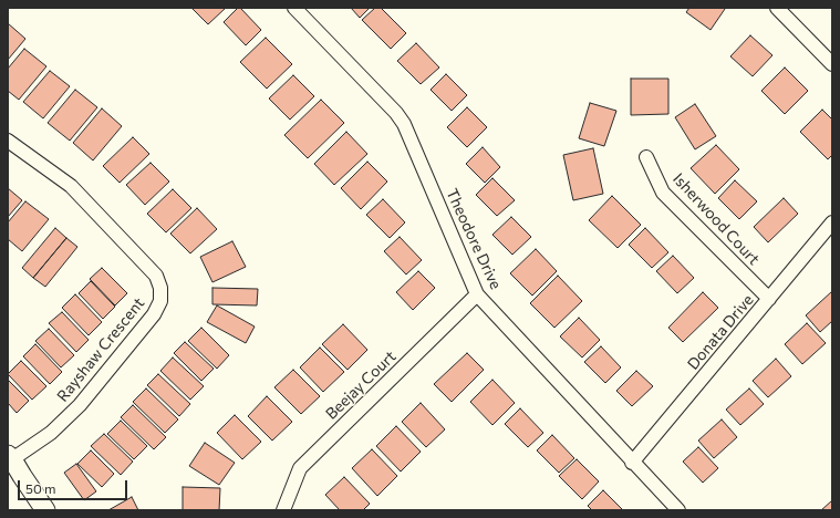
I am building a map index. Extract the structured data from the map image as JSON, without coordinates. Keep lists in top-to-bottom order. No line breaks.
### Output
{"streets":{"street":["Isherwood Court","Theodore Drive","Donata Drive","Rayshaw Crescent","Beejay Court"]},"crossings":[["Isherwood Court","Donata Drive"],["Theodore Drive","Donata Drive"],["Theodore Drive","Beejay Court"]],"scale_bar":"50 m"}
